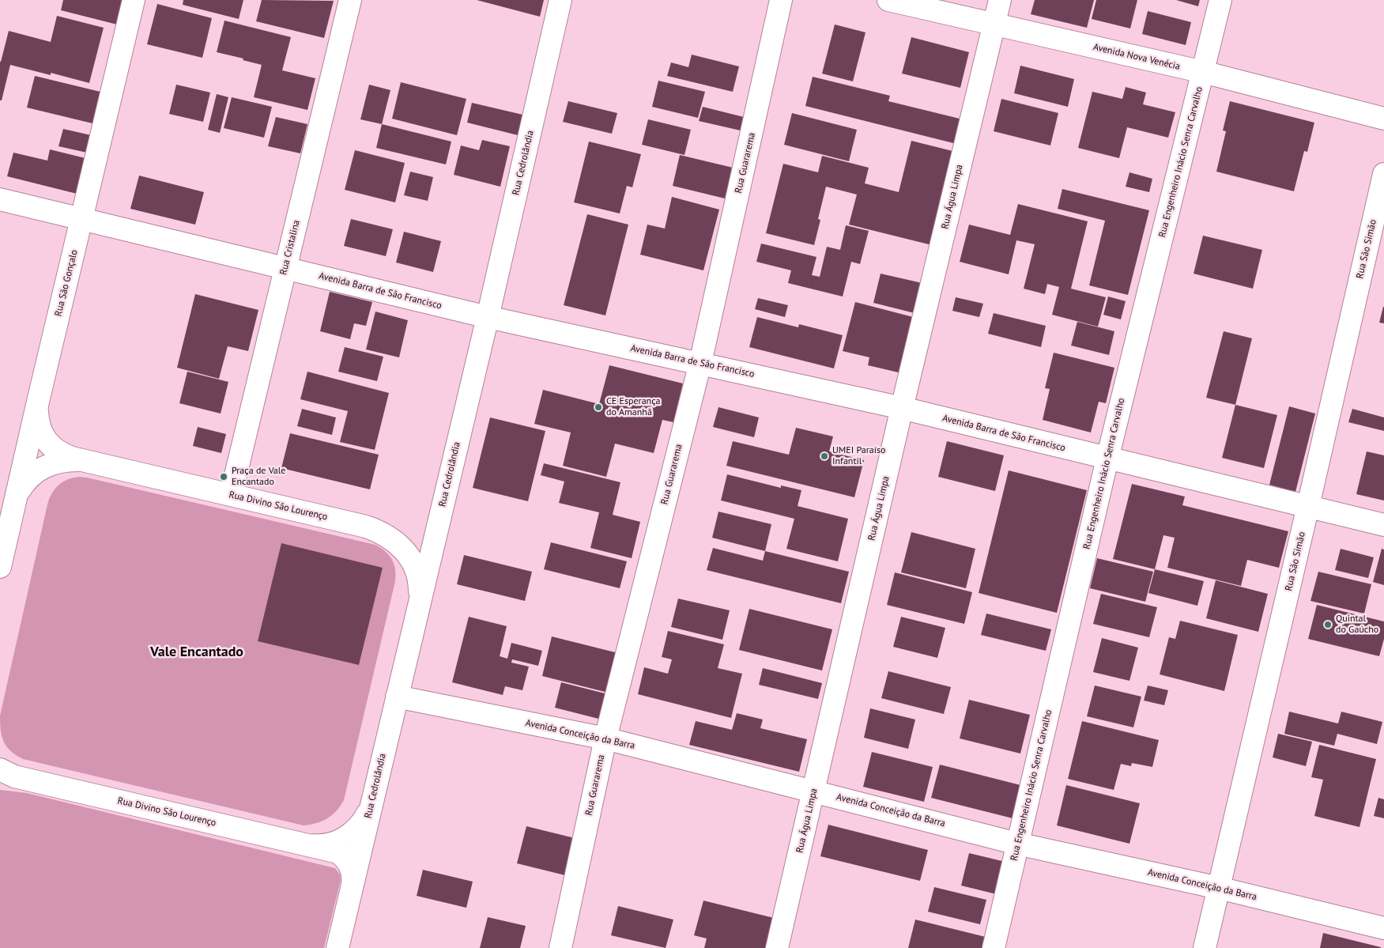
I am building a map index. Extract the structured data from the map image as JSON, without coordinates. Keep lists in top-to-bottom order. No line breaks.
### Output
{"streets":{"street":["Avenida Nova Venécia","Rua Engenheiro Inácio Senra Carvalho","Rua Cedrolândia","Rua Guararema","Rua Água Limpa","Rua Cristalina","Rua São Simão","Rua São Gonçalo","Avenida Barra de São Francisco","Rua Divino São Lourenço","Avenida Conceição da Barra"]},"crossings":[["Avenida Nova Venécia","Rua Engenheiro Inácio Senra Carvalho"],["Avenida Nova Venécia","Rua Água Limpa"],["Rua Engenheiro Inácio Senra Carvalho","Avenida Barra de São Francisco"],["Rua Engenheiro Inácio Senra Carvalho","Avenida Conceição da Barra"],["Rua Cedrolândia","Avenida Barra de São Francisco"],["Rua Cedrolândia","Rua Divino São Lourenço"],["Rua Cedrolândia","Avenida Conceição da Barra"],["Rua Guararema","Avenida Barra de São Francisco"],["Rua Guararema","Avenida Conceição da Barra"],["Rua Água Limpa","Avenida Barra de São Francisco"],["Rua Água Limpa","Avenida Conceição da Barra"],["Rua Cristalina","Avenida Barra de São Francisco"],["Rua Cristalina","Rua Divino São Lourenço"],["Rua São Simão","Avenida Barra de São Francisco"],["Rua São Simão","Avenida Conceição da Barra"],["Rua São Gonçalo","Avenida Barra de São Francisco"],["Rua São Gonçalo","Rua Divino São Lourenço"]],"districts":["Vale Encantado"],"places":["CE Esperança do Amanhã","UMEI Paraíso Infantil","Praça de Vale Encantado","Quintal do Gaúcho"]}
